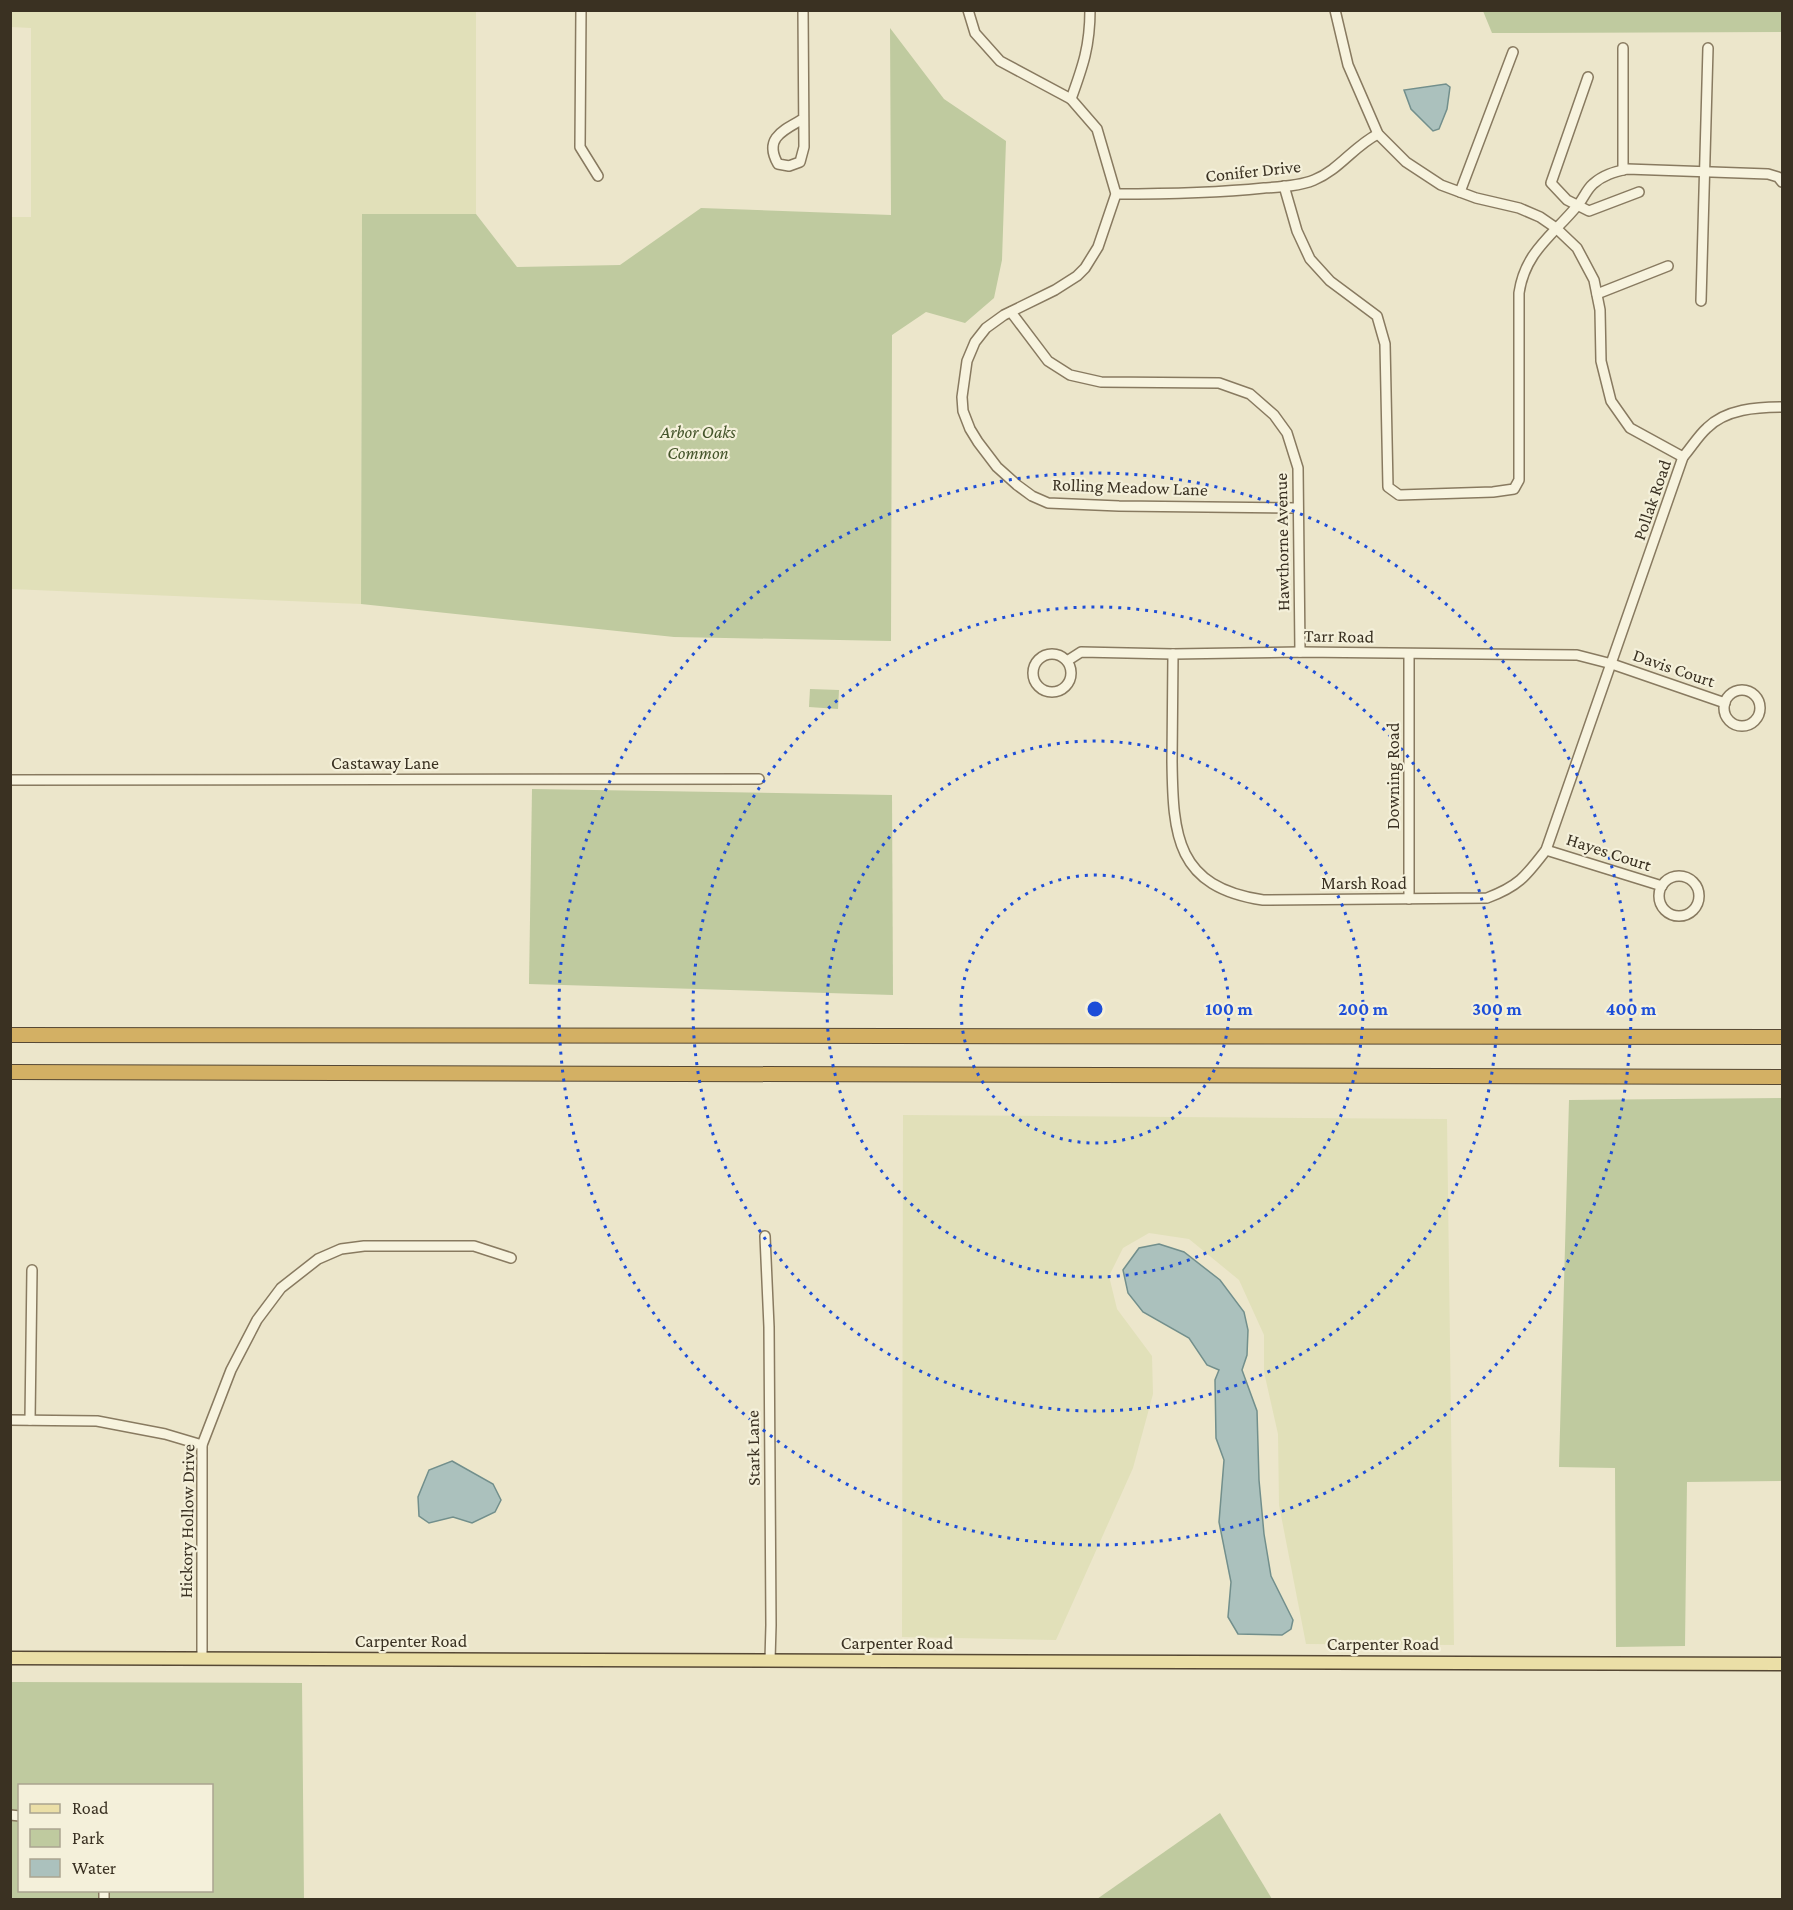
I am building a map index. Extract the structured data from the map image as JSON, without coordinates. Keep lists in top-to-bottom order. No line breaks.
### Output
{"streets":{"main road":["Carpenter Road"],"street":["Conifer Drive","Rolling Meadow Lane","Pollak Road","Hawthorne Avenue","Tarr Road","Davis Court","Castaway Lane","Downing Road","Hayes Court","Marsh Road","Stark Lane","Hickory Hollow Drive"]},"crossings":[["Conifer Drive","Rolling Meadow Lane"],["Rolling Meadow Lane","Hawthorne Avenue"],["Pollak Road","Tarr Road"],["Pollak Road","Davis Court"],["Pollak Road","Marsh Road"],["Hawthorne Avenue","Tarr Road"],["Tarr Road","Davis Court"],["Tarr Road","Downing Road"],["Tarr Road","Marsh Road"],["Davis Court","Marsh Road"],["Downing Road","Marsh Road"],["Hayes Court","Marsh Road"],["Stark Lane","Carpenter Road"],["Hickory Hollow Drive","Carpenter Road"]],"parks":["Arbor Oaks Common"],"legend":["Road","Park","Water"],"rings":["100 m","200 m","300 m","400 m"]}
